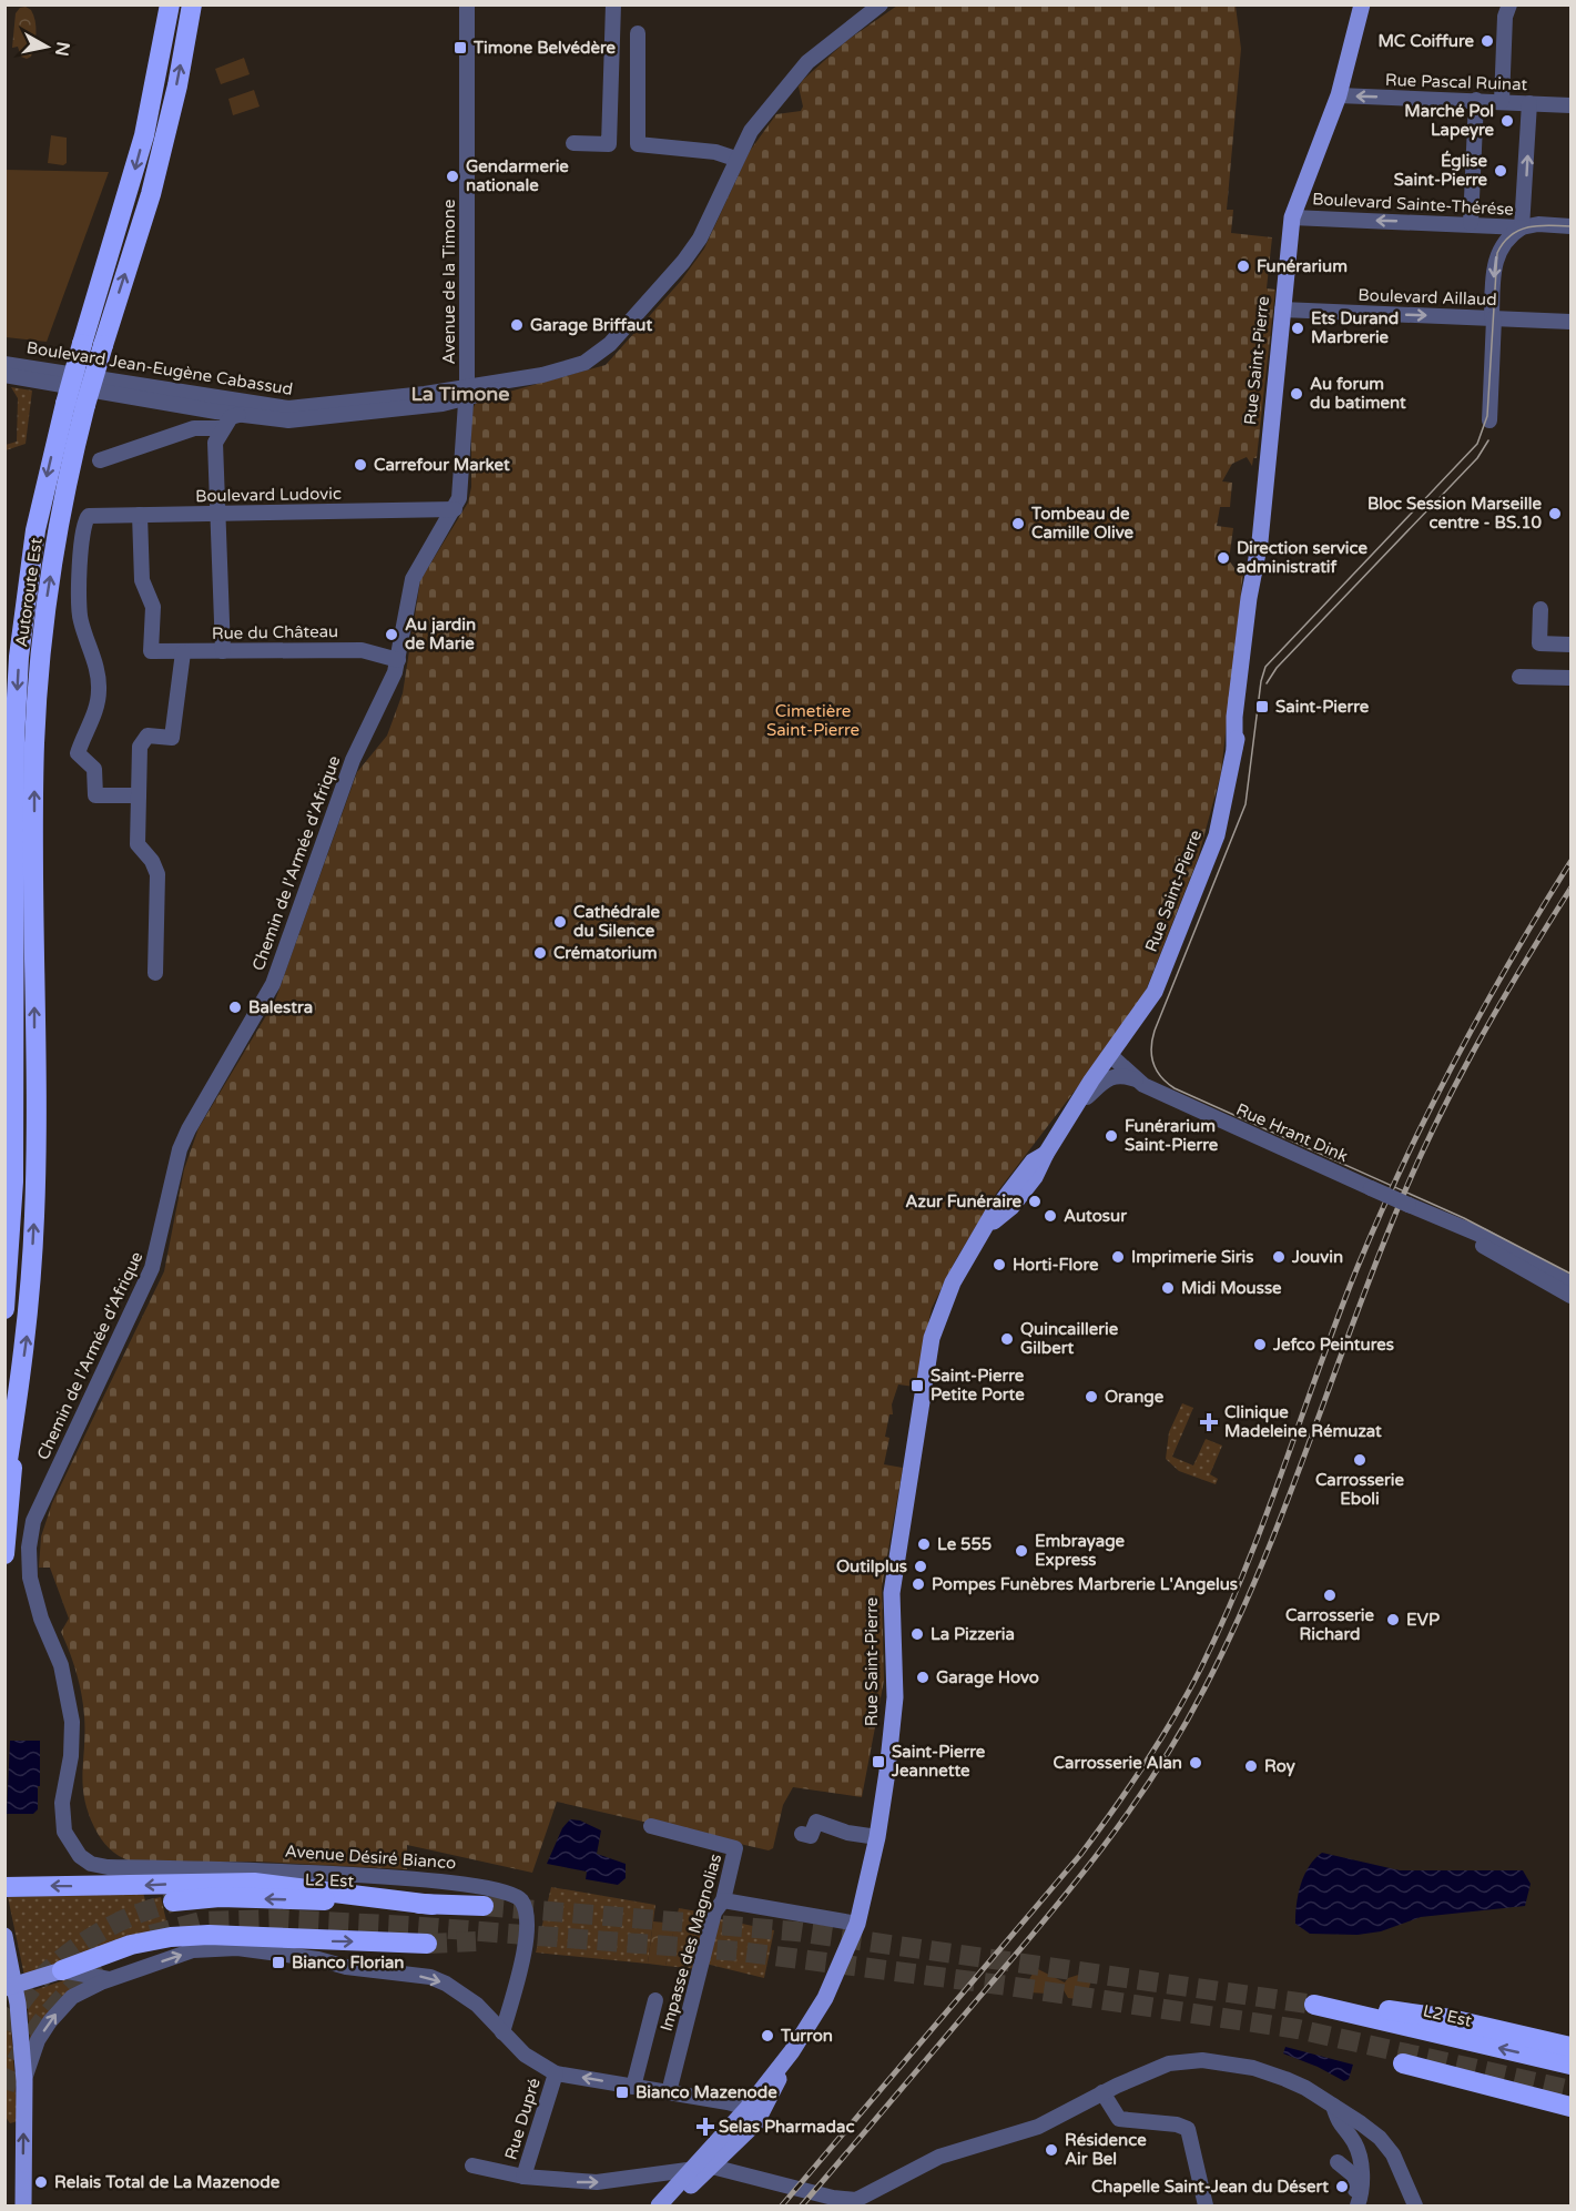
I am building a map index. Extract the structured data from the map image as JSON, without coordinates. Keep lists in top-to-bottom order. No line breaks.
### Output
{"streets":{"highway":["Autoroute Est","L2 Est"],"main road":["Rue Saint-Pierre"],"street":["Rue Pascal Ruinat","Boulevard Sainte-Thérése","Avenue de la Timone","Boulevard Aillaud","Boulevard Jean-Eugène Cabassud","Boulevard Ludovic","Rue du Château","Chemin de l'Armée d'Afrique","Rue Hrant Dink","Avenue Désiré Bianco","Impasse des Magnolias","Rue Dupré"]},"crossings":[["Rue Pascal Ruinat","Rue Saint-Pierre"],["Boulevard Sainte-Thérése","Rue Saint-Pierre"],["Avenue de la Timone","Boulevard Jean-Eugène Cabassud"],["Avenue de la Timone","Chemin de l'Armée d'Afrique"],["Boulevard Aillaud","Rue Saint-Pierre"],["Rue Saint-Pierre","Rue Hrant Dink"],["Boulevard Jean-Eugène Cabassud","Chemin de l'Armée d'Afrique"],["Boulevard Ludovic","Rue du Château"],["Boulevard Ludovic","Chemin de l'Armée d'Afrique"],["Rue du Château","Chemin de l'Armée d'Afrique"],["Chemin de l'Armée d'Afrique","Avenue Désiré Bianco"]],"one_way":["Rue Pascal Ruinat","Boulevard Sainte-Thérése","Boulevard Aillaud"],"districts":["La Timone"],"parks":["Cimetière Saint-Pierre"],"places":{"other":["MC Coiffure","Marché Pol Lapeyre","Église Saint-Pierre","Gendarmerie nationale","Funérarium","Garage Briffaut","Ets Durand Marbrerie","Au forum du batiment","Carrefour Market","Bloc Session Marseille centre - BS.10","Tombeau de Camille Olive","Direction service administratif","Au jardin de Marie","Cathédrale du Silence","Crématorium","Balestra","Funérarium Saint-Pierre","Azur Funéraire","Autosur","Imprimerie Siris","Jouvin","Horti-Flore","Midi Mousse","Quincaillerie Gilbert","Jefco Peintures","Orange","Carrosserie Eboli","Le 555","Embrayage Express","Outilplus","Pompes Funèbres Marbrerie L'Angelus","Carrosserie Richard","EVP","La Pizzeria","Garage Hovo","Carrosserie Alan","Roy","Turron","Résidence Air Bel","Relais Total de La Mazenode","Chapelle Saint-Jean du Désert"],"transit":["Timone Belvédère","Saint-Pierre","Saint-Pierre Petite Porte","Saint-Pierre Jeannette","Bianco Florian","Bianco Mazenode"],"health":["Clinique Madeleine Rémuzat","Selas Pharmadac"]},"north":"right"}
